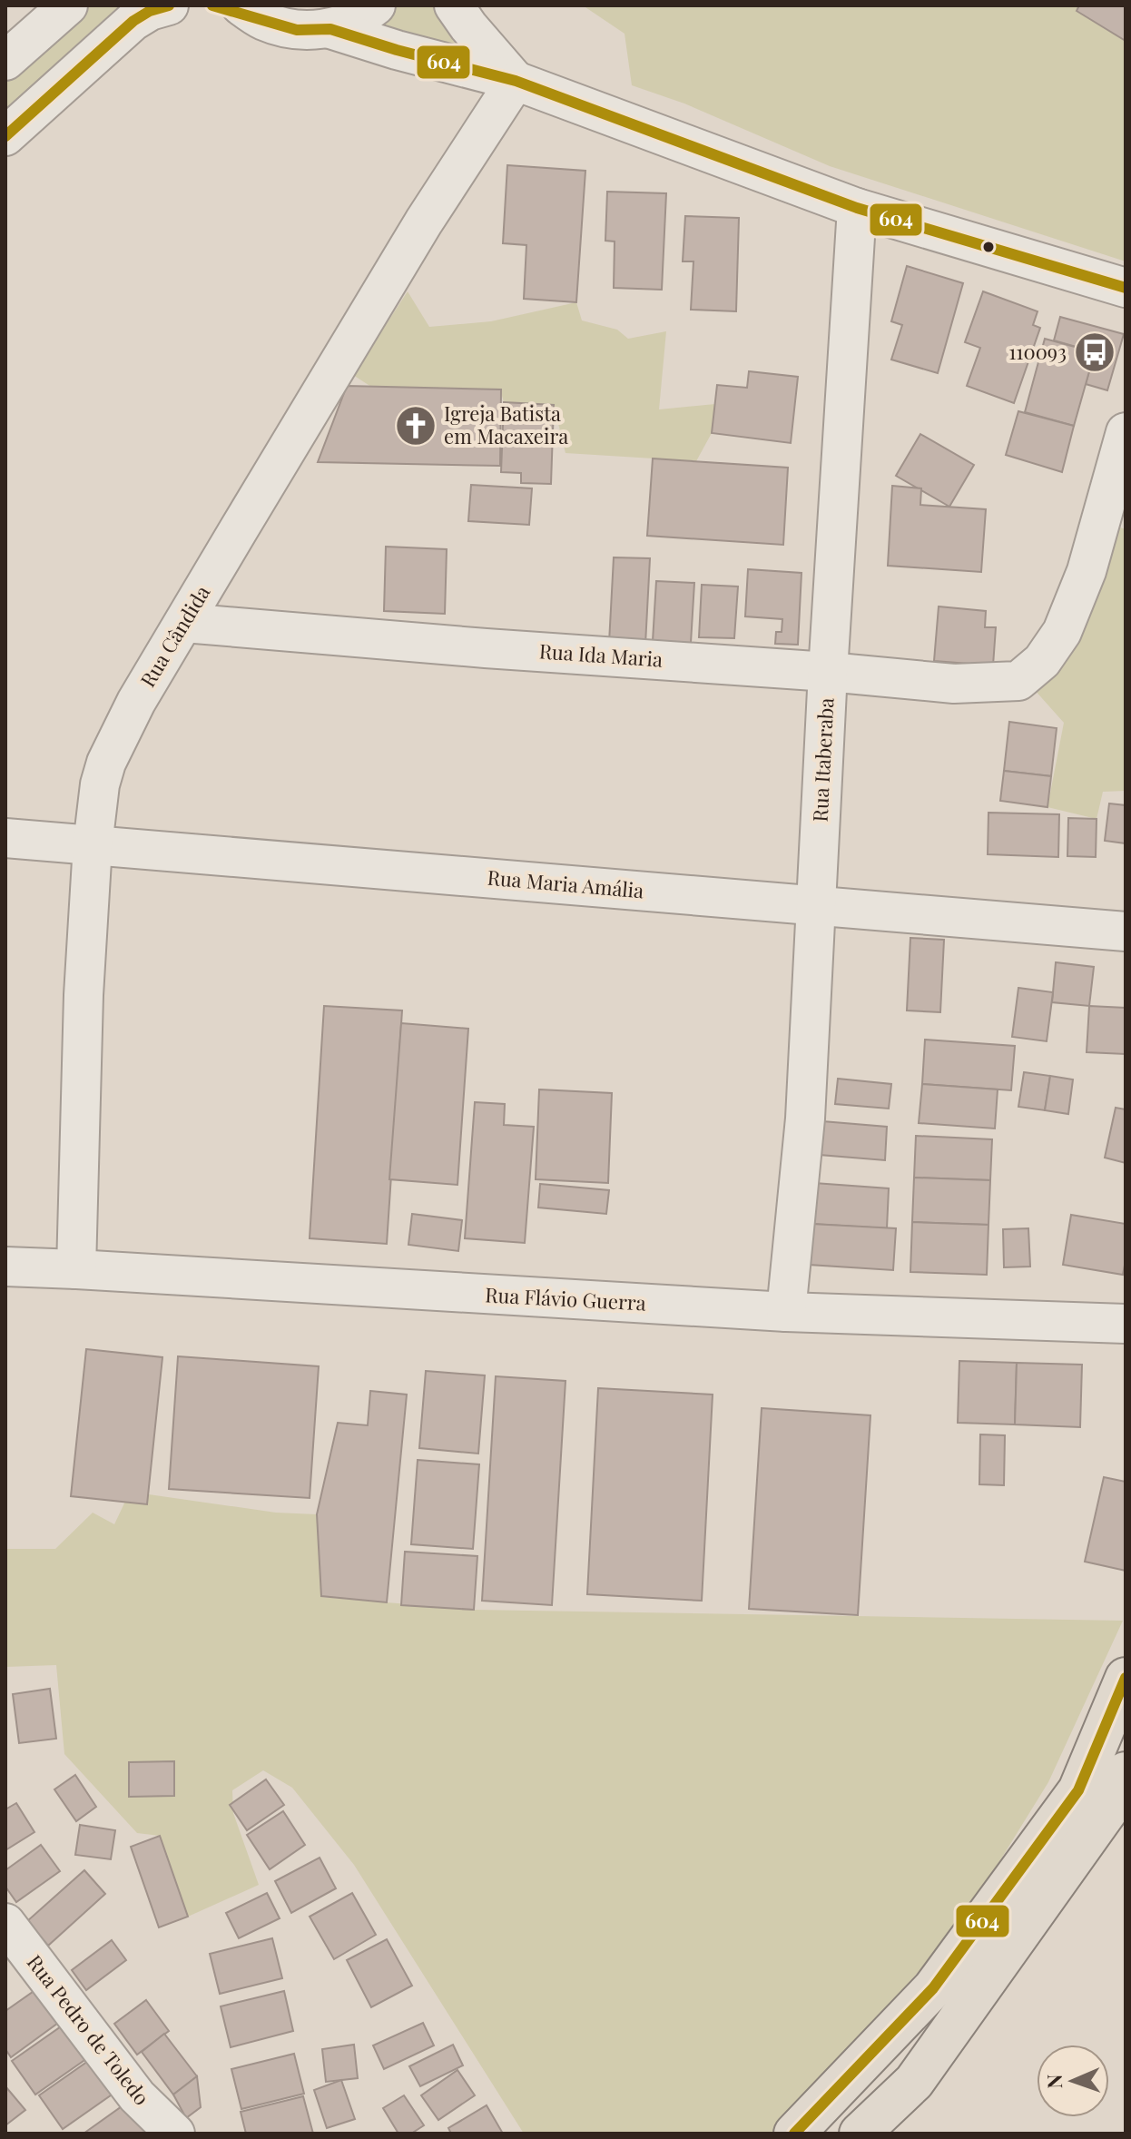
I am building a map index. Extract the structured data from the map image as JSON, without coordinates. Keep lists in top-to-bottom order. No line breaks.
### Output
{"streets":{"street":["Rua Cândida","Rua Ida Maria","Rua Itaberaba","Rua Maria Amália","Rua Flávio Guerra","Rua Pedro de Toledo"]},"crossings":[["Rua Cândida","Rua Ida Maria"],["Rua Cândida","Rua Maria Amália"],["Rua Cândida","Rua Flávio Guerra"],["Rua Ida Maria","Rua Itaberaba"],["Rua Itaberaba","Rua Maria Amália"],["Rua Itaberaba","Rua Flávio Guerra"]],"places":{"bus stop":["110093"],"church":["Igreja Batista em Macaxeira"]},"lines":["transit line 604"],"north":"left"}
